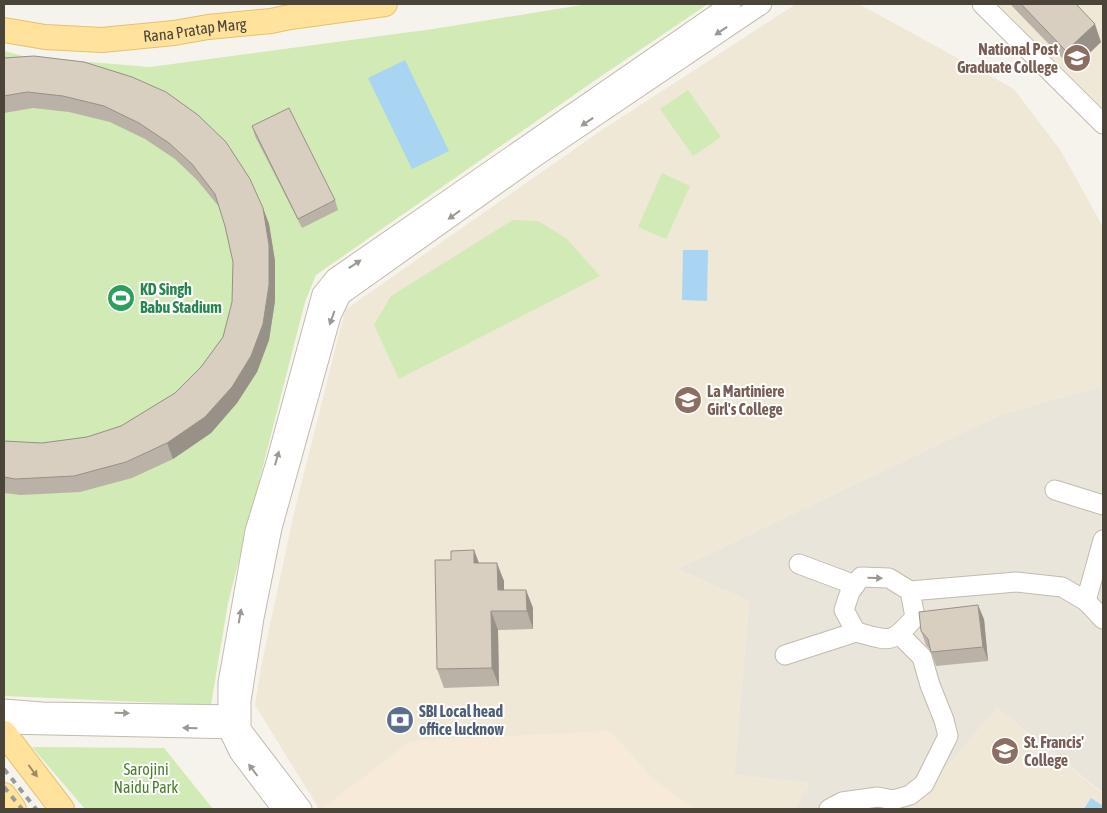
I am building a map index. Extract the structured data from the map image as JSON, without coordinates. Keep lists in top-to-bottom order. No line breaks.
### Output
{"streets":{"main road":["Rana Pratap Marg"]},"parks":["Sarojini Naidu Park"],"places":{"school or university":["National Post Graduate College","La Martiniere Girl's College","St. Francis' College"],"sports":["KD Singh Babu Stadium"],"bank":["SBI Local head office lucknow"]}}
